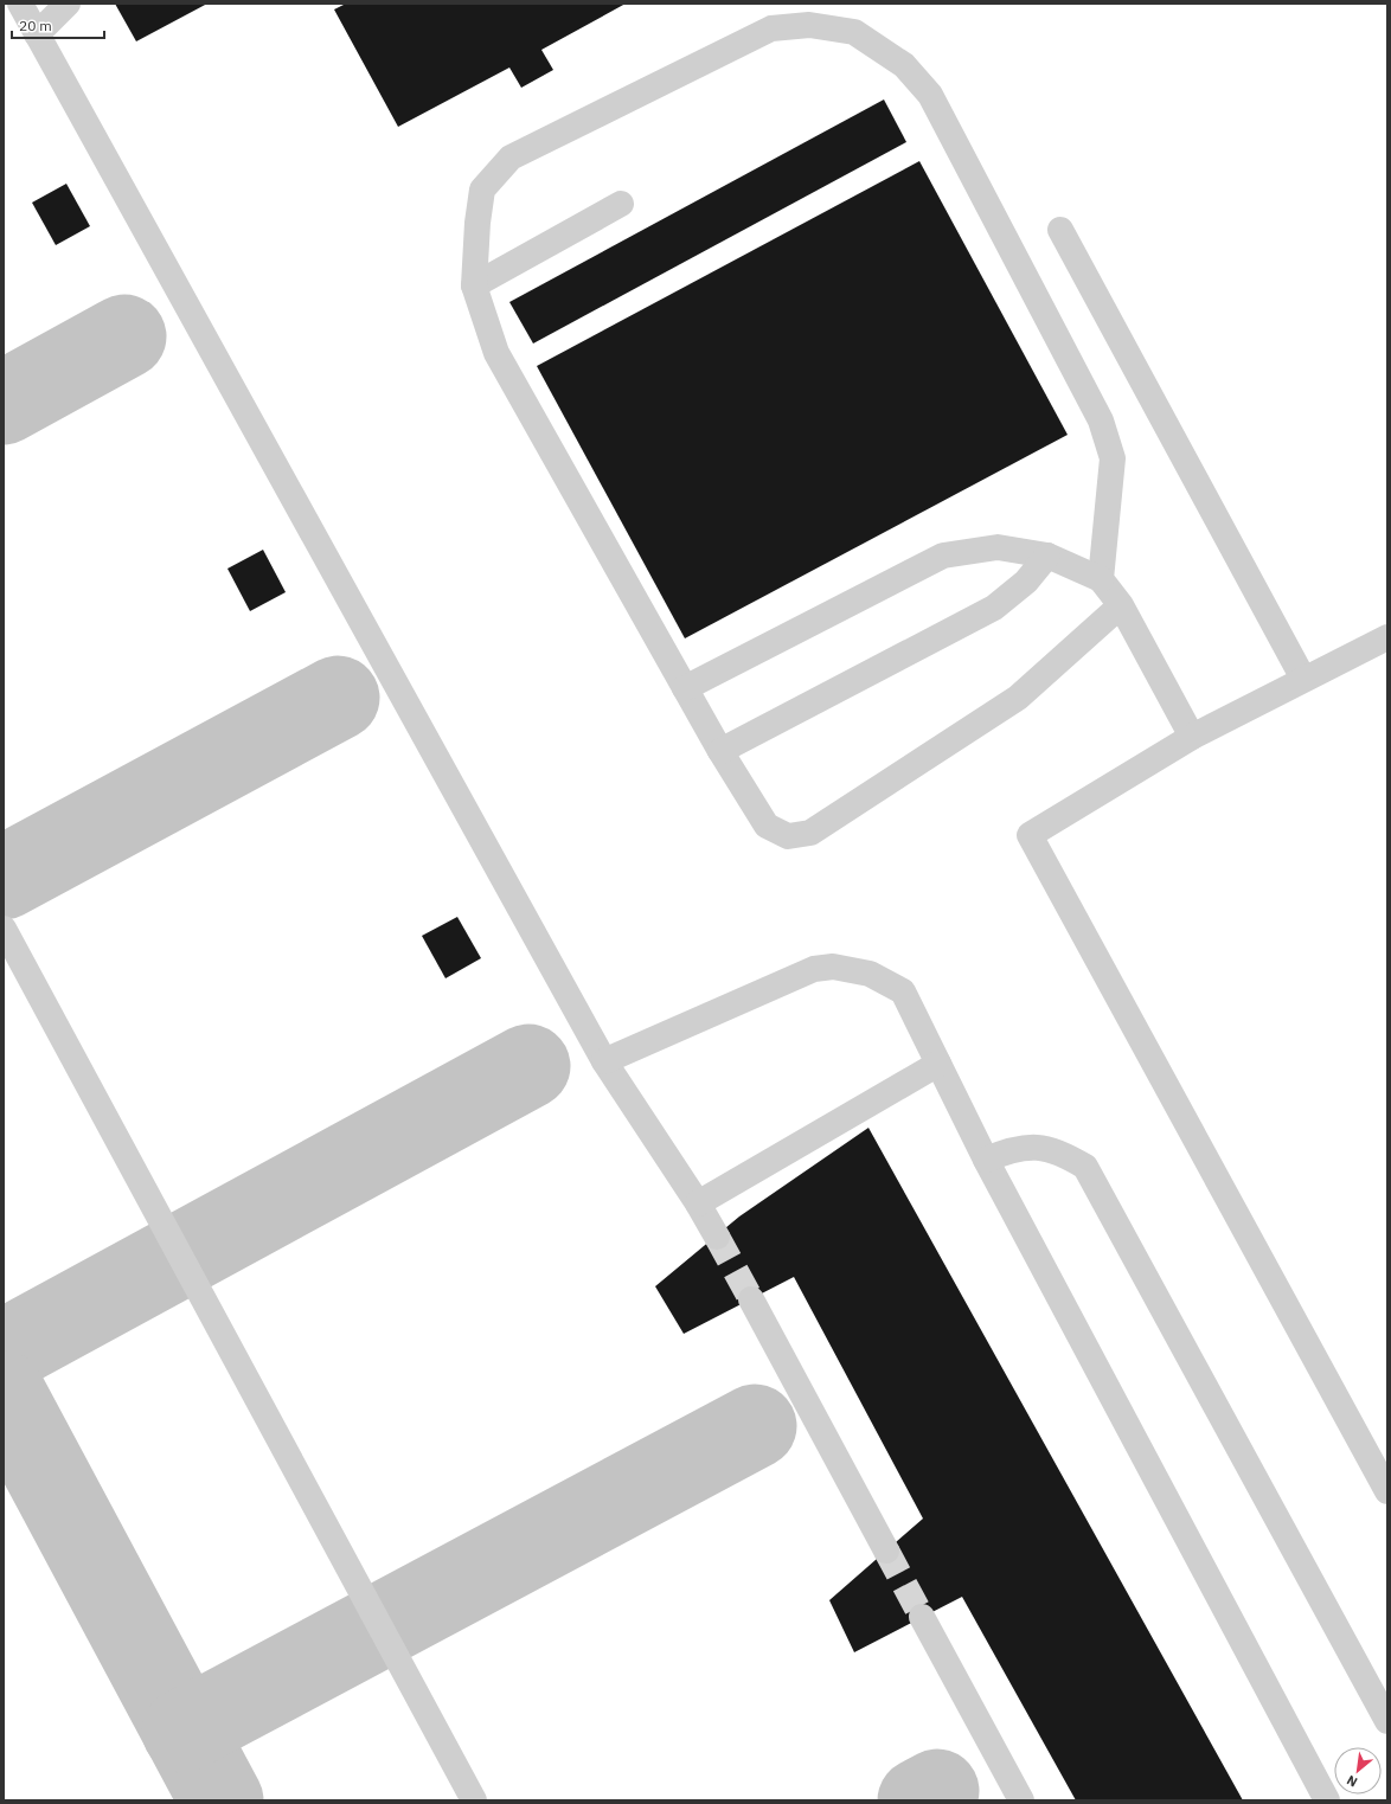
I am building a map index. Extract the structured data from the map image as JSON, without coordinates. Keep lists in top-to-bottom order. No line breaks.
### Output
{"scale_bar":"20 m","north":"bottom left"}
